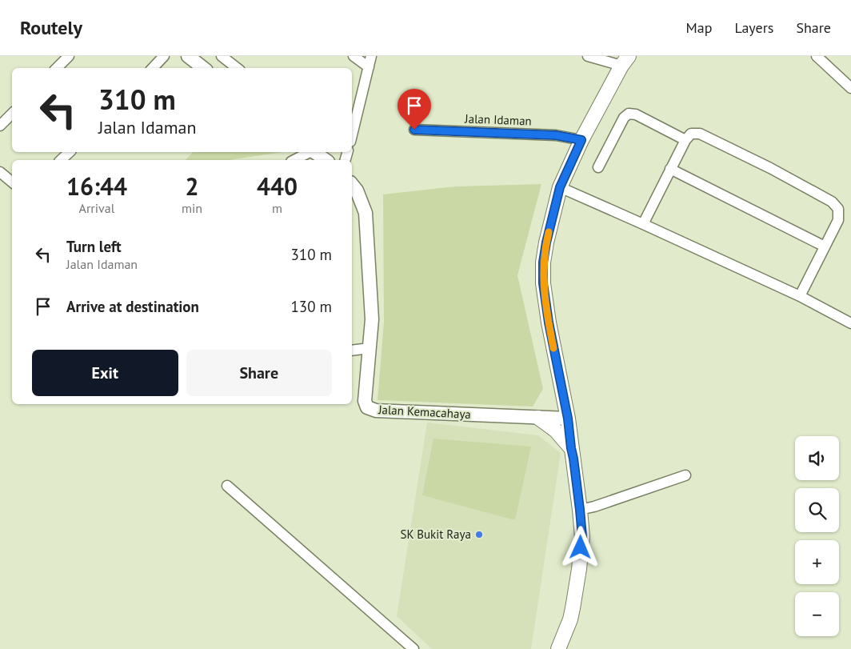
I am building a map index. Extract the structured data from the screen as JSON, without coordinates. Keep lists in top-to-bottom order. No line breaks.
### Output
{"streets":{"street":["Jalan Idaman","Jalan Kemacahaya"]},"places":["SK Bukit Raya"],"page":{"header":"Routely","nav":["Map","Layers","Share"],"turn":["310 m","Jalan Idaman"],"eta":["16:44","Arrival","2","min","440","m"],"list":[{"name":"Turn left","note":"Jalan Idaman","value":"310 m"},{"name":"Arrive at destination","value":"130 m"}],"buttons":["Exit","Share"],"map_buttons":["+","−"]}}
